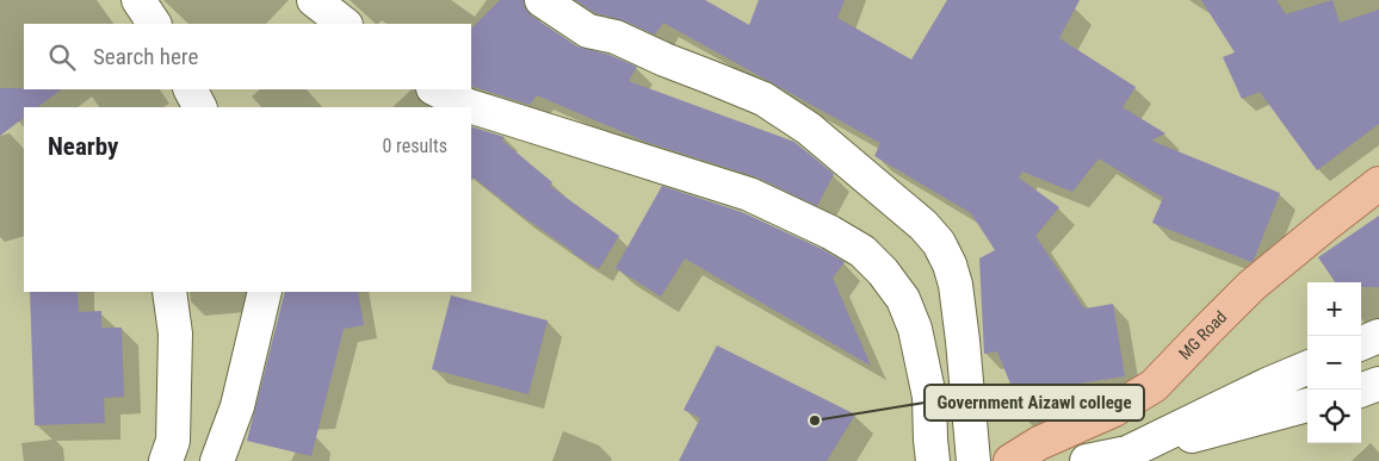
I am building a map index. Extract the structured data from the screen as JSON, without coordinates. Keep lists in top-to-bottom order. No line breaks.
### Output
{"streets":{"main road":["MG Road"]},"places":["Government Aizawl college"],"page":{"search":"Search here","heading":["Nearby","0 results"],"map_buttons":["+","−"]}}
